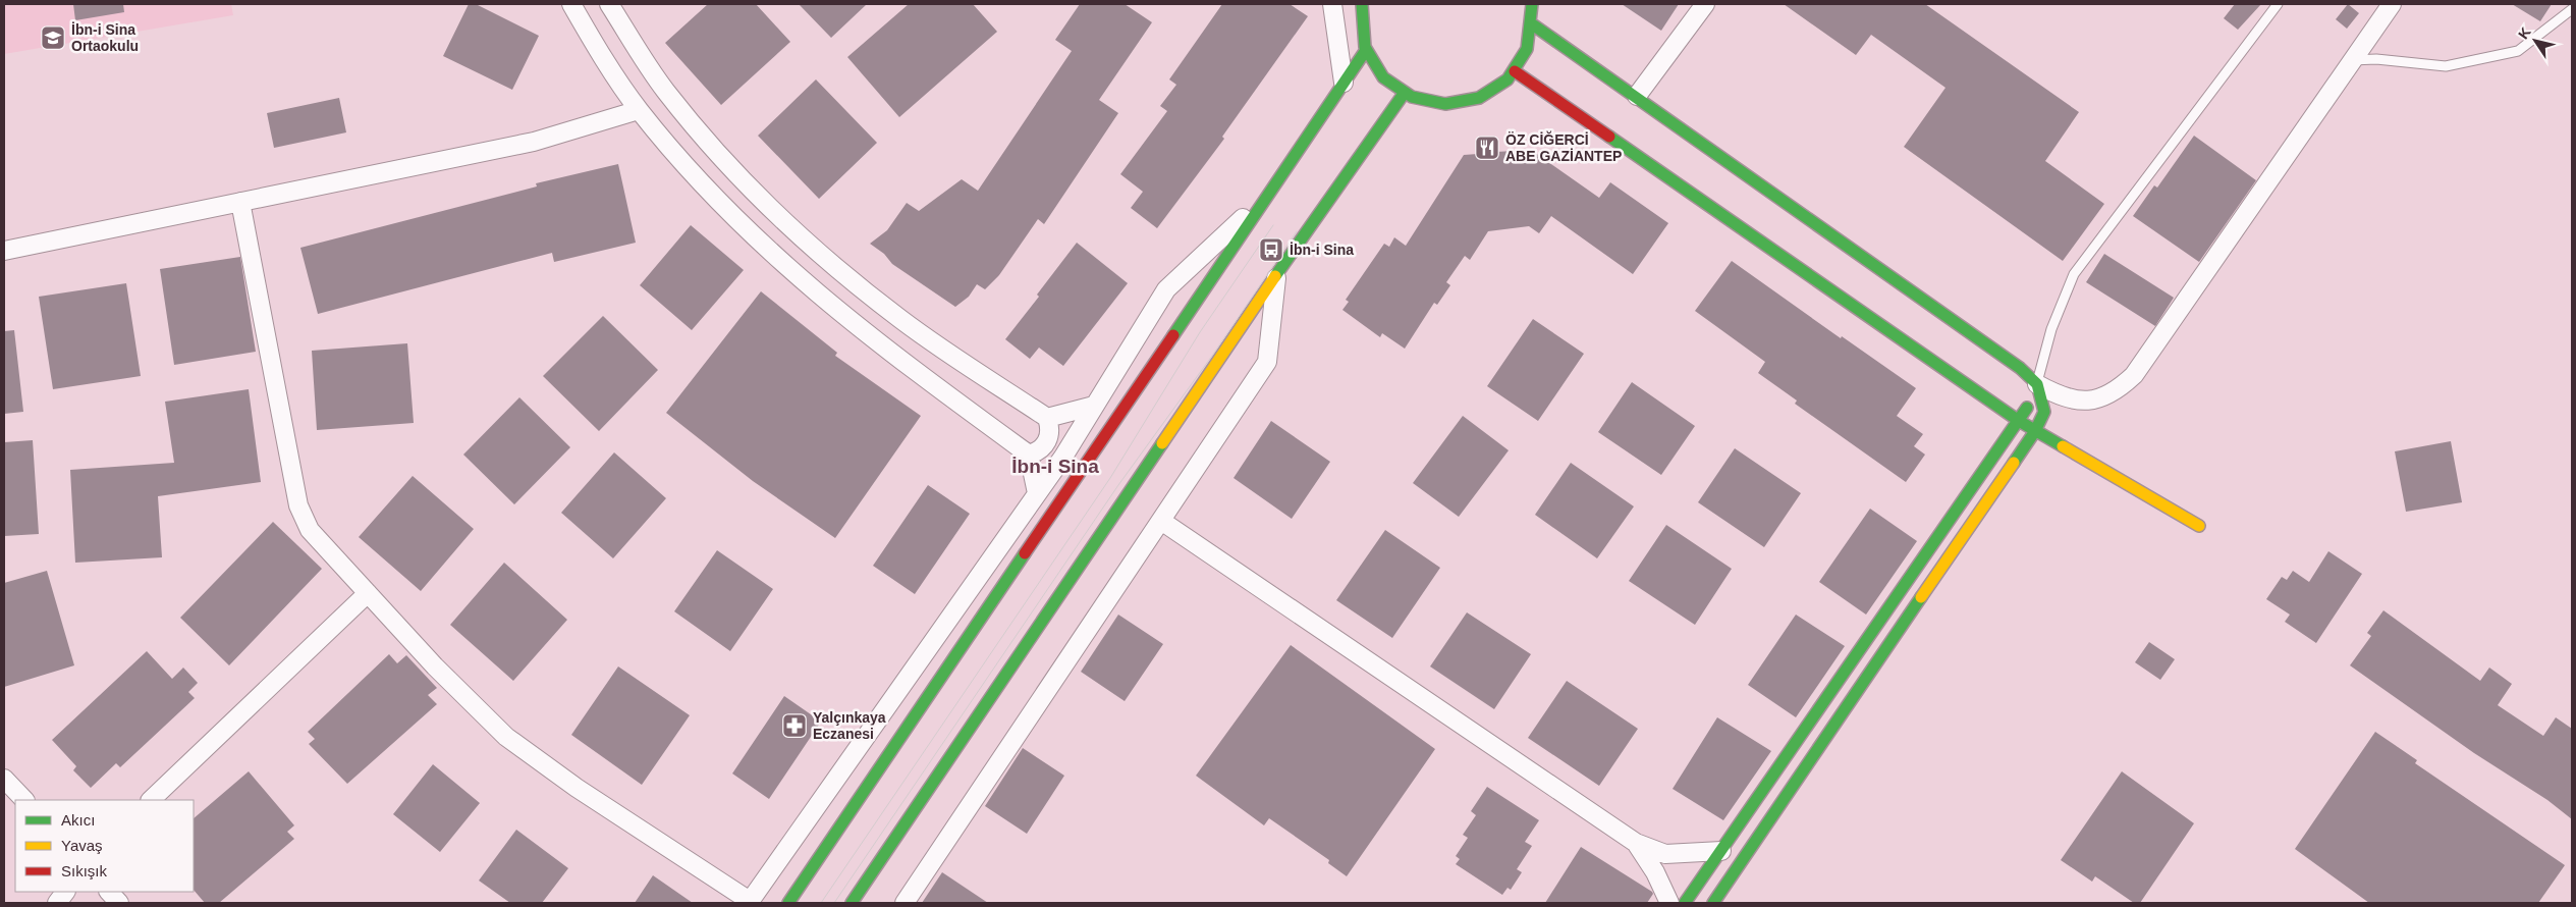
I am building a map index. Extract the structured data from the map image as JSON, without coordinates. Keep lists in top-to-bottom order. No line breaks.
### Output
{"districts":["İbn-i Sina"],"places":{"school or university":["İbn-i Sina Ortaokulu"],"restaurant":["ÖZ CİĞERCİ ABE GAZİANTEP"],"bus stop":["İbn-i Sina"],"pharmacy":["Yalçınkaya Eczanesi"]},"legend":["Akıcı","Yavaş","Sıkışık"],"north":"top left"}
